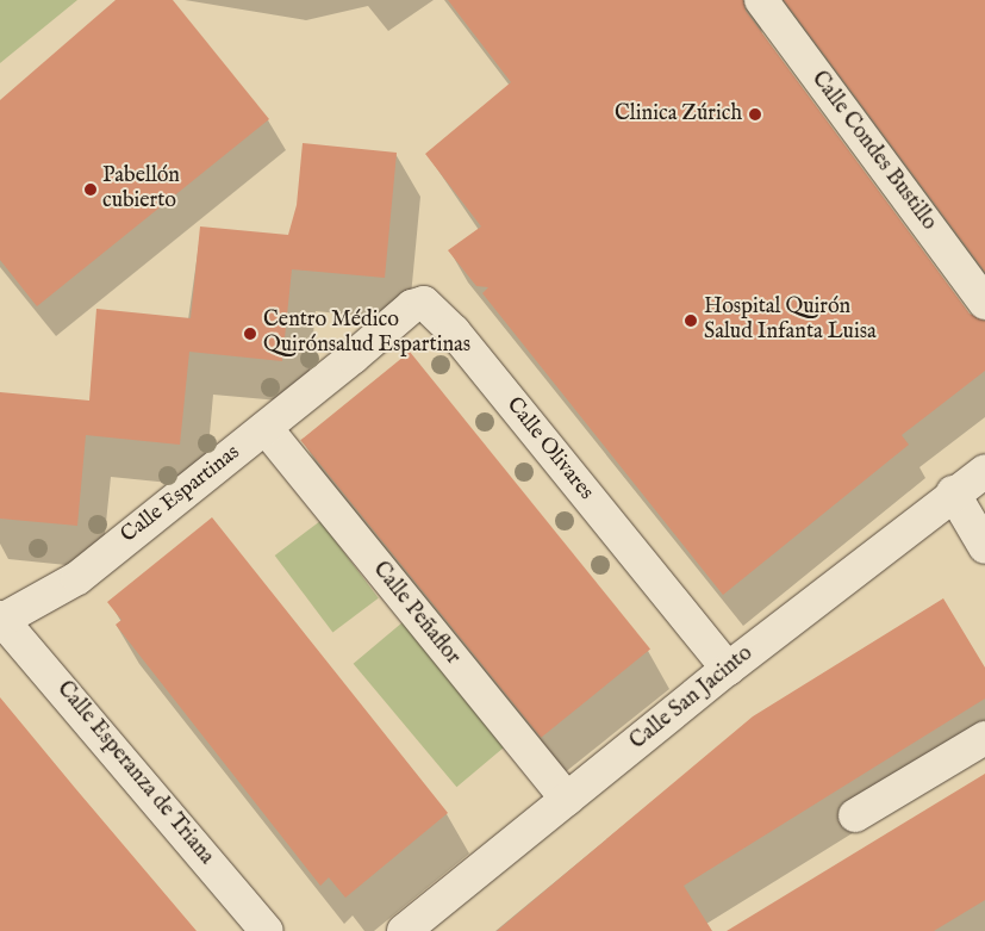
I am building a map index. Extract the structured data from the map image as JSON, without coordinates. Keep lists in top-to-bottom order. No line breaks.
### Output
{"streets":{"street":["Calle Condes Bustillo","Calle Olivares","Calle Espartinas","Calle Peñaflor","Calle San Jacinto","Calle Esperanza de Triana"]},"crossings":[["Calle Olivares","Calle Espartinas"],["Calle Olivares","Calle San Jacinto"],["Calle Espartinas","Calle Peñaflor"],["Calle Espartinas","Calle Esperanza de Triana"],["Calle Peñaflor","Calle San Jacinto"]],"places":["Clinica Zúrich","Pabellón cubierto","Hospital Quirón Salud Infanta Luisa","Centro Médico Quirónsalud Espartinas"]}
